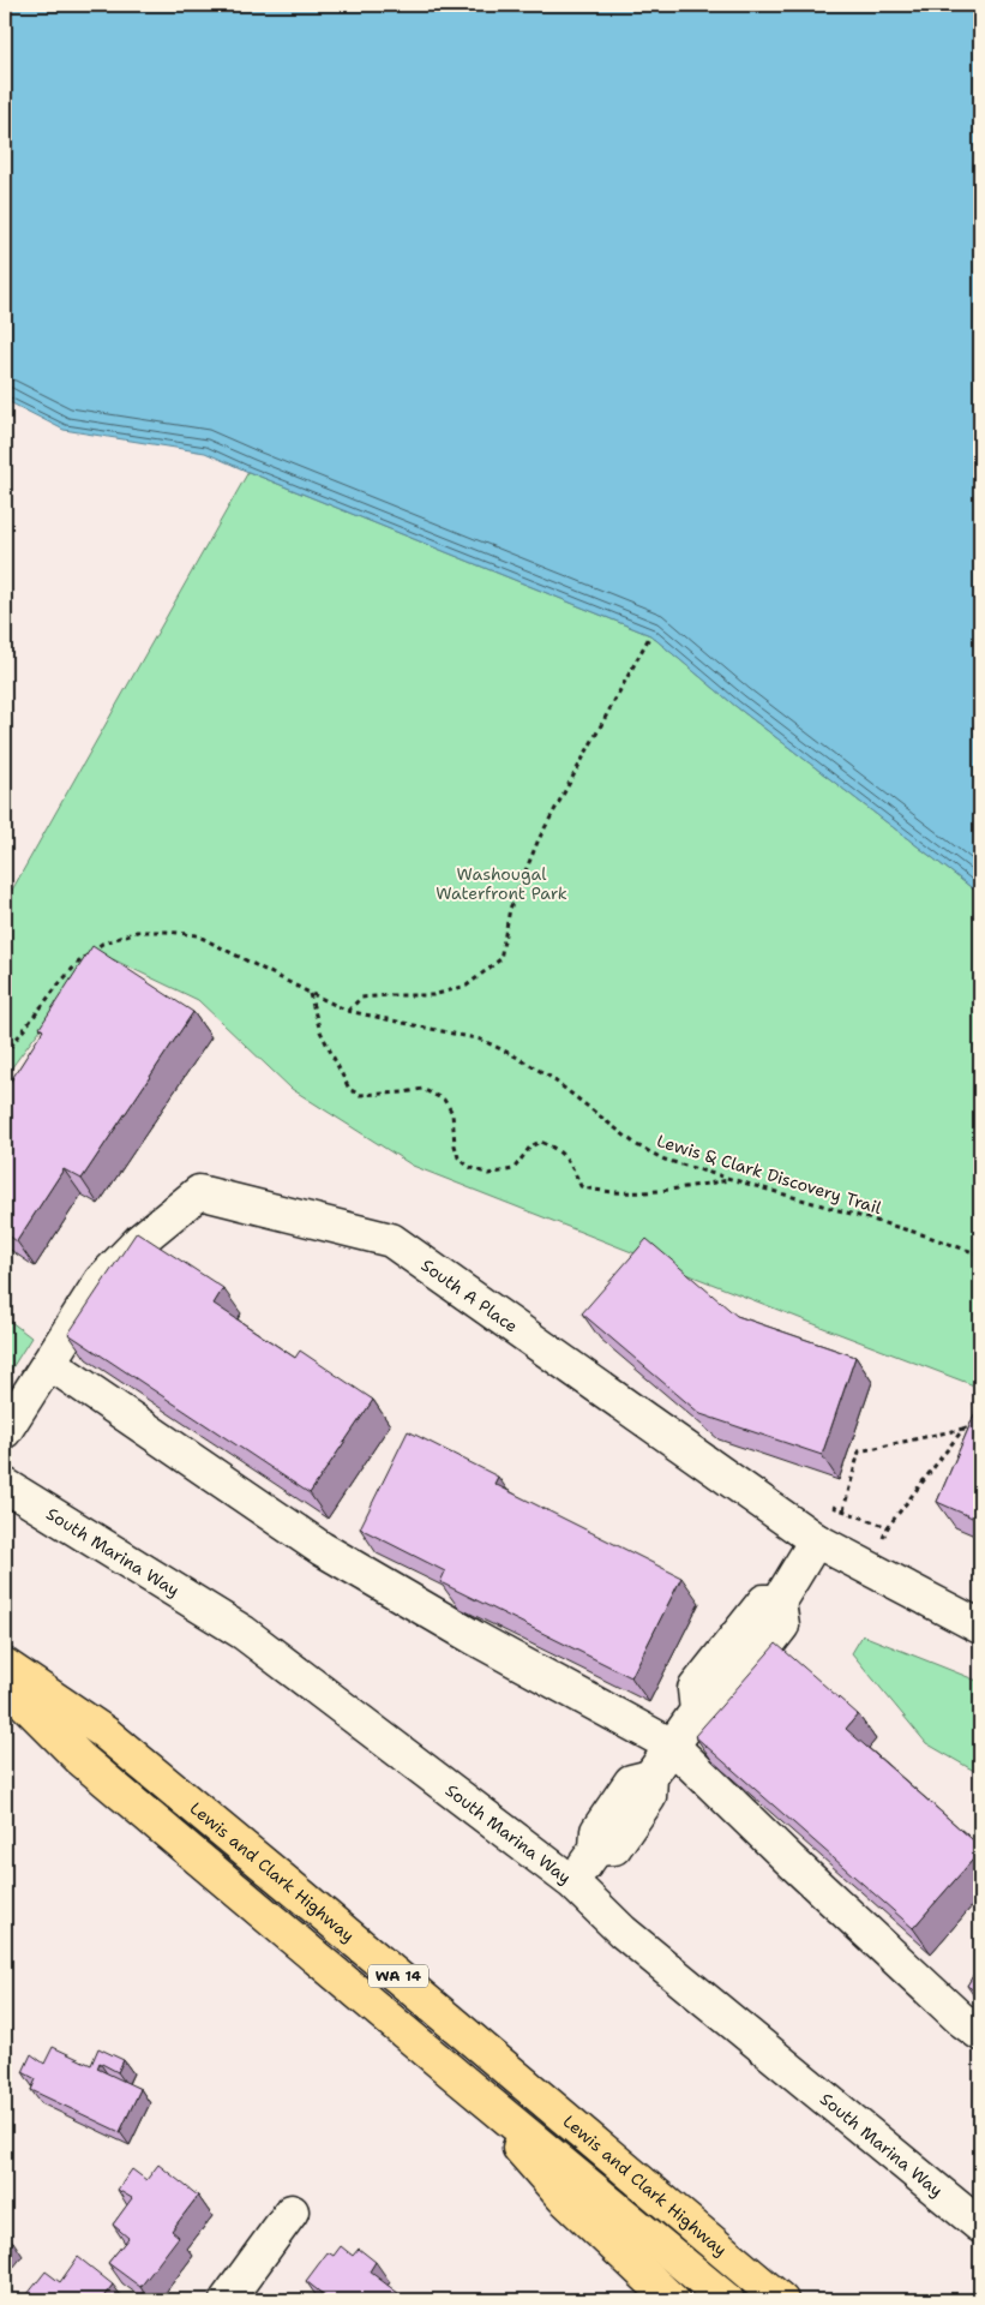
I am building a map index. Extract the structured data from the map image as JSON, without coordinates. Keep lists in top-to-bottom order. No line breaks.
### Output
{"streets":{"highway":["Lewis and Clark Highway","WA 14"],"street":["South A Place","South Marina Way"],"path":["Lewis & Clark Discovery Trail"]},"parks":["Washougal Waterfront Park"]}
